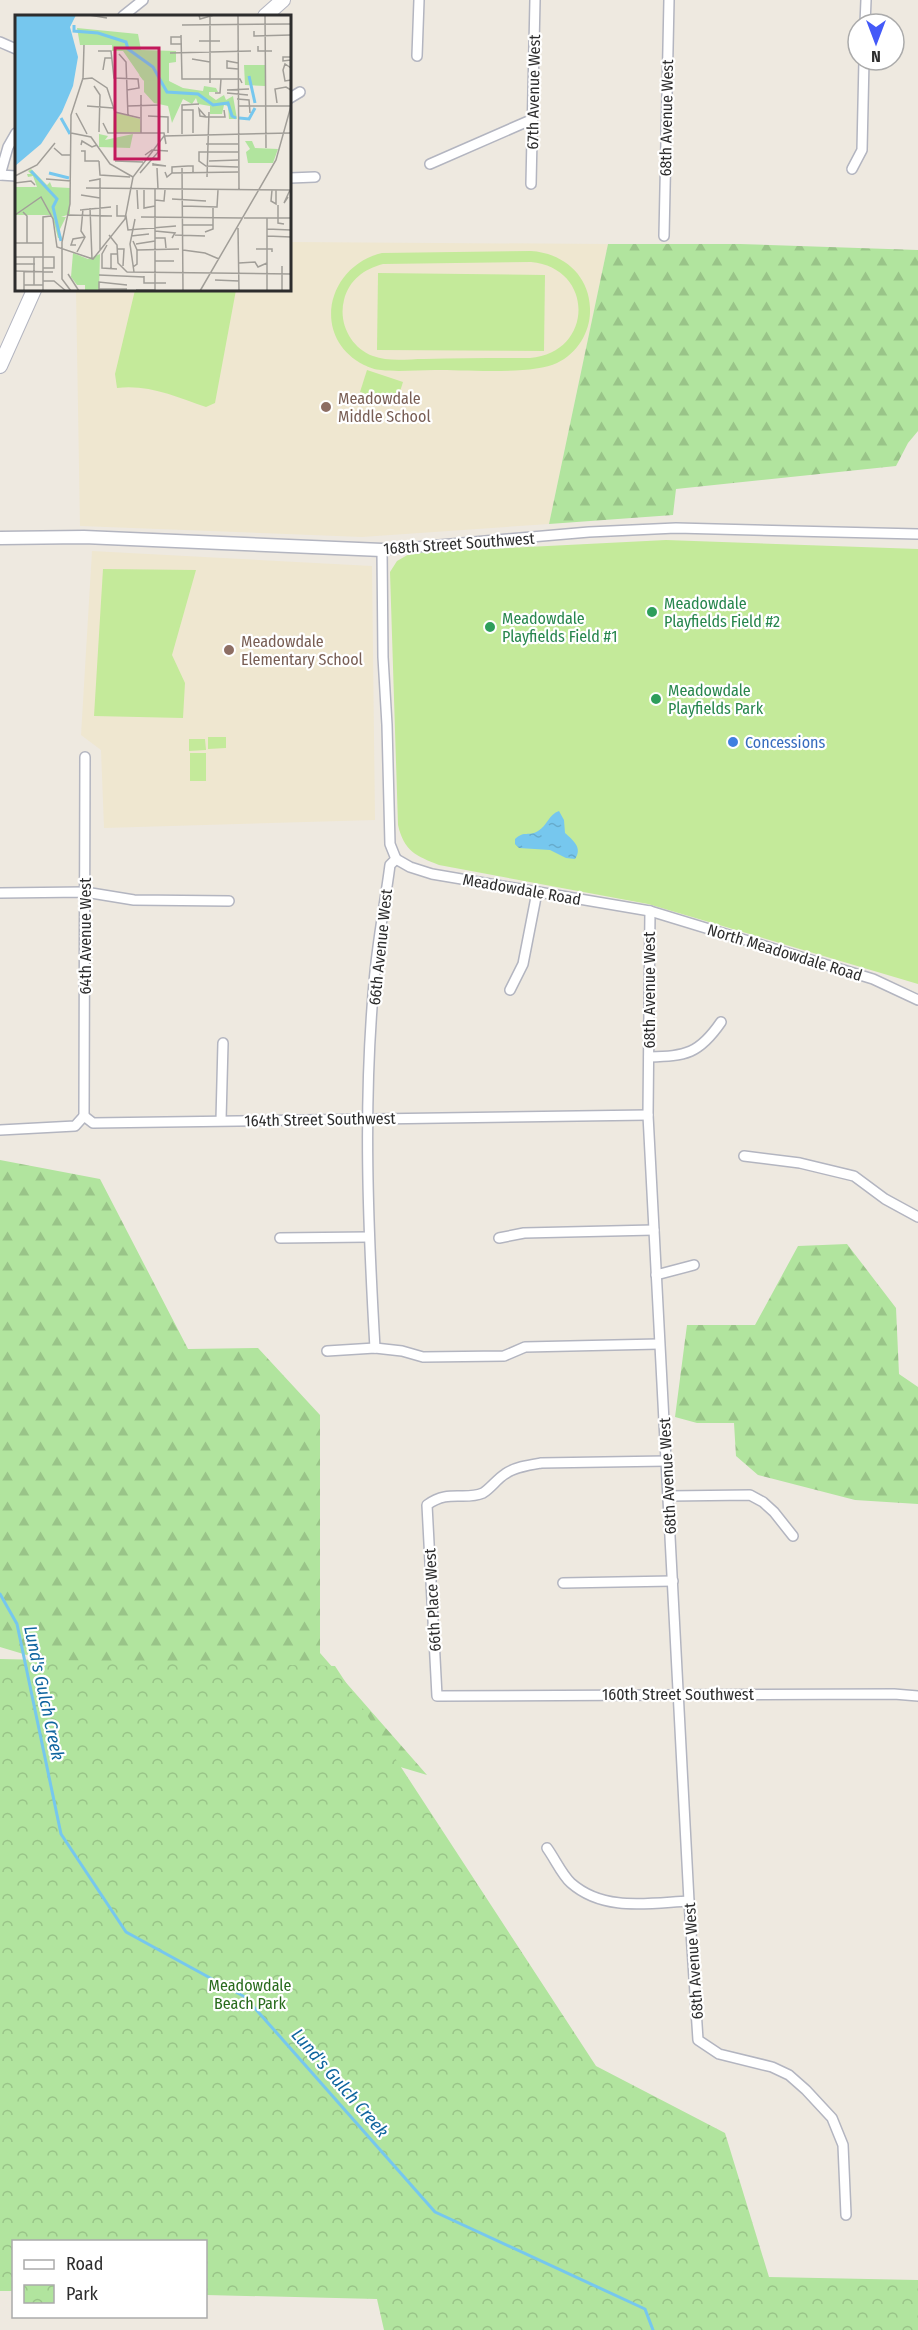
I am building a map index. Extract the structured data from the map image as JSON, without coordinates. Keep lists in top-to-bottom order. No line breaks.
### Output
{"streets":{"street":["67th Avenue West","68th Avenue West","168th Street Southwest","Meadowdale Road","64th Avenue West","66th Avenue West","North Meadowdale Road","164th Street Southwest","66th Place West","160th Street Southwest"]},"crossings":[["68th Avenue West","Meadowdale Road"],["68th Avenue West","North Meadowdale Road"],["68th Avenue West","164th Street Southwest"],["68th Avenue West","66th Place West"],["68th Avenue West","160th Street Southwest"],["Meadowdale Road","66th Avenue West"],["Meadowdale Road","North Meadowdale Road"],["64th Avenue West","164th Street Southwest"],["66th Avenue West","164th Street Southwest"],["66th Place West","160th Street Southwest"]],"water":["Lund's Gulch Creek"],"parks":["Meadowdale Beach Park"],"places":["Meadowdale Middle School","Meadowdale Playfields Field #2","Meadowdale Playfields Field #1","Meadowdale Elementary School","Meadowdale Playfields Park","Concessions"],"legend":["Road","Park"],"north":"bottom"}
